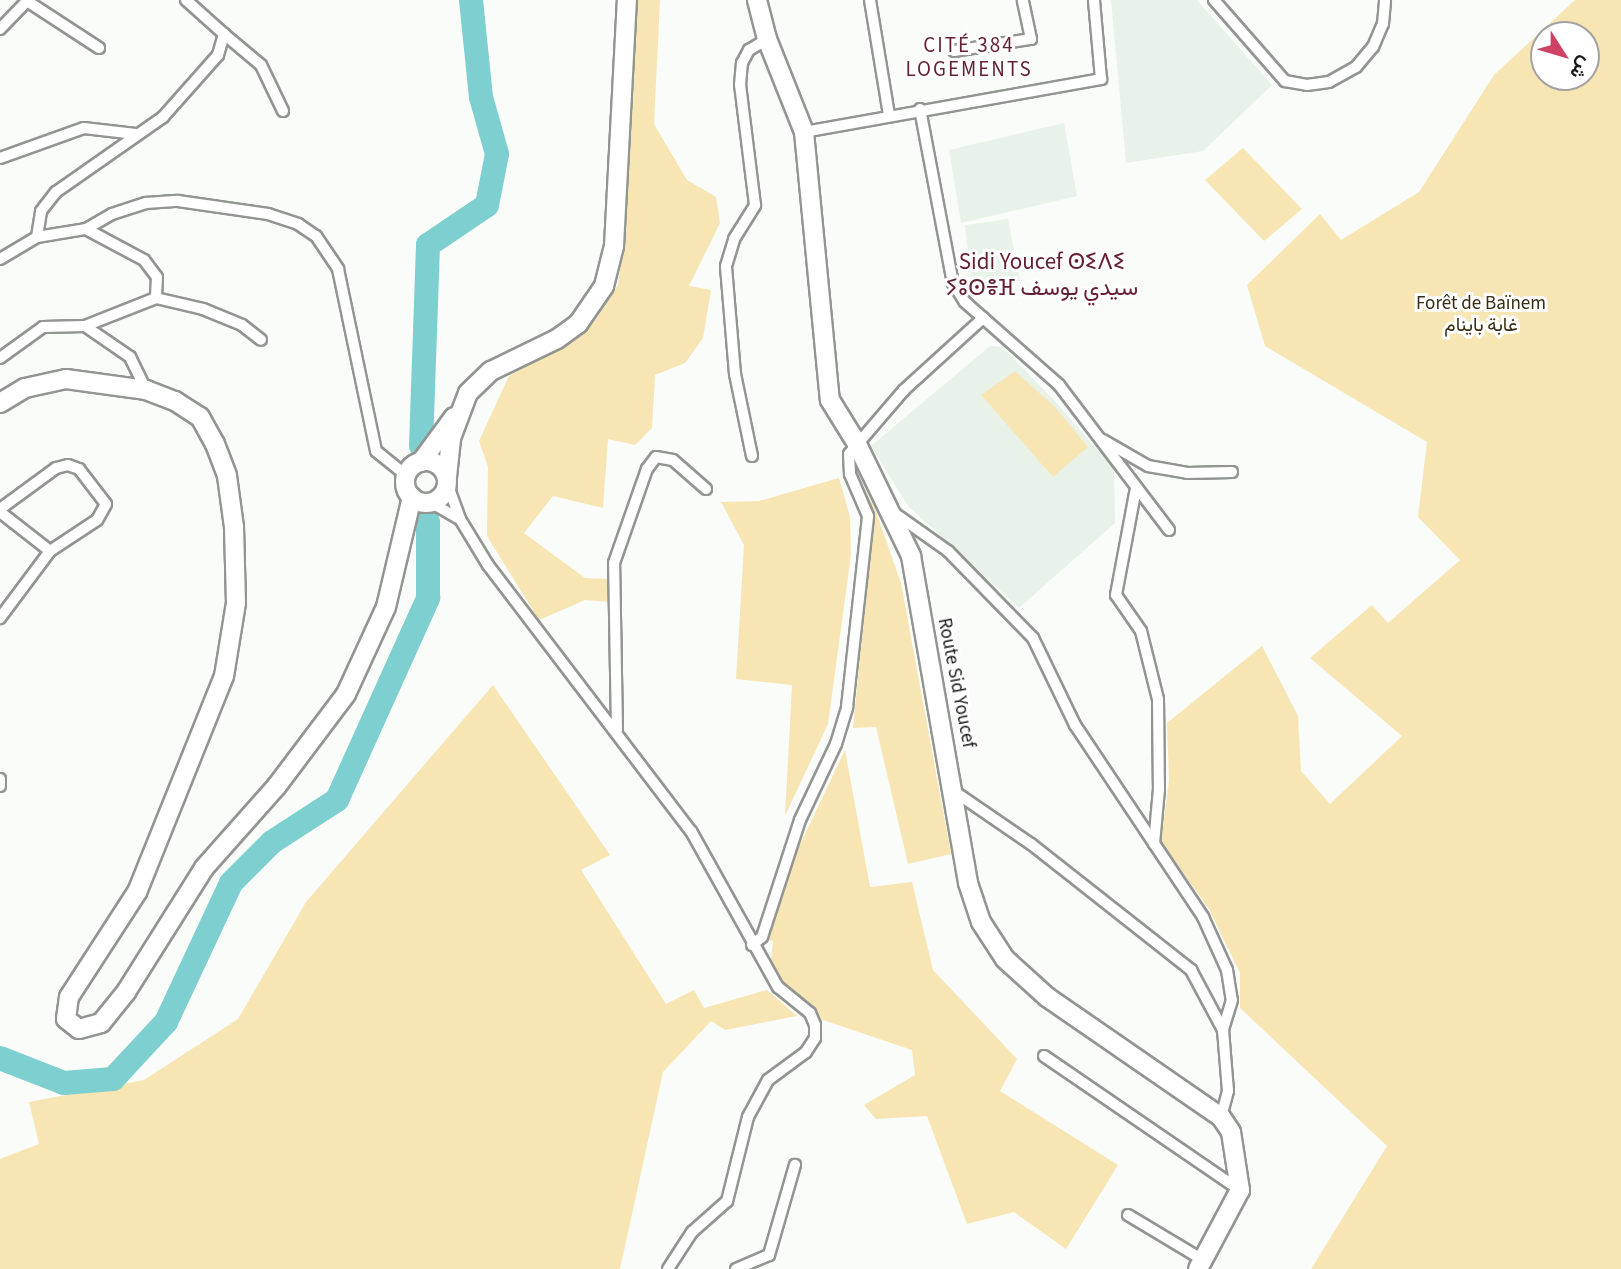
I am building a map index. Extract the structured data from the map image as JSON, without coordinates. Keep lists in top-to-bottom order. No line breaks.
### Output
{"streets":{"main road":["Route Sid Youcef"]},"districts":["CITÉ 384 LOGEMENTS","Sidi Youcef ⵙⵉⴷⵉ ⵢⵓⵙⴻⴼ سيدي يوسف"],"parks":["Forêt de Baïnem غابة باينام"],"north":"bottom right"}
